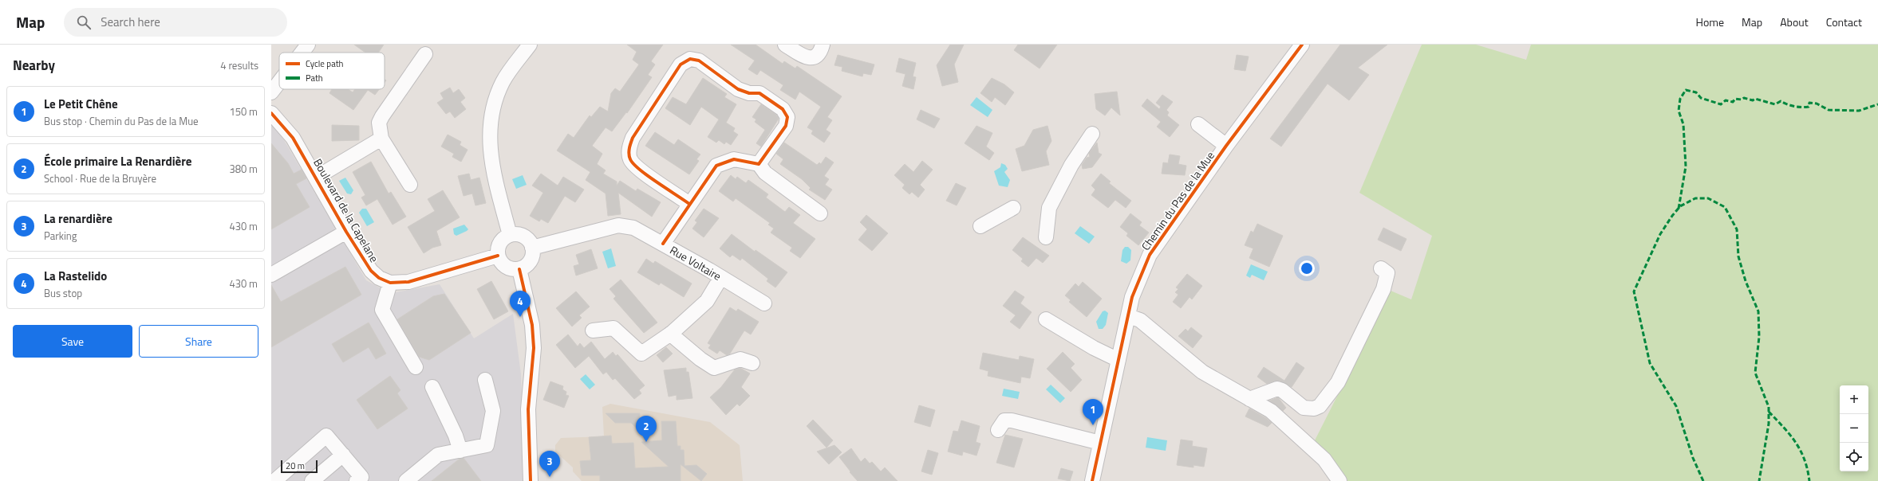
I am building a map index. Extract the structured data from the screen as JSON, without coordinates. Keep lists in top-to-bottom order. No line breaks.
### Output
{"streets":{"street":["Chemin du Pas de la Mue","Boulevard de la Capelane","Rue Voltaire"]},"legend":["Cycle path","Path"],"scale_bar":"20 m","page":{"header":"Map","search":"Search here","nav":["Home","Map","About","Contact"],"heading":["Nearby","4 results"],"list":[{"mark":"1","name":"Le Petit Chêne","note":"Bus stop · Chemin du Pas de la Mue","value":"150 m"},{"mark":"2","name":"École primaire La Renardière","note":"School · Rue de la Bruyère","value":"380 m"},{"mark":"3","name":"La renardière","note":"Parking","value":"430 m"},{"mark":"4","name":"La Rastelido","note":"Bus stop","value":"430 m"}],"pins":["4","1","2","3"],"buttons":["Save","Share"],"map_buttons":["+","−"],"scale":"20 m"}}
